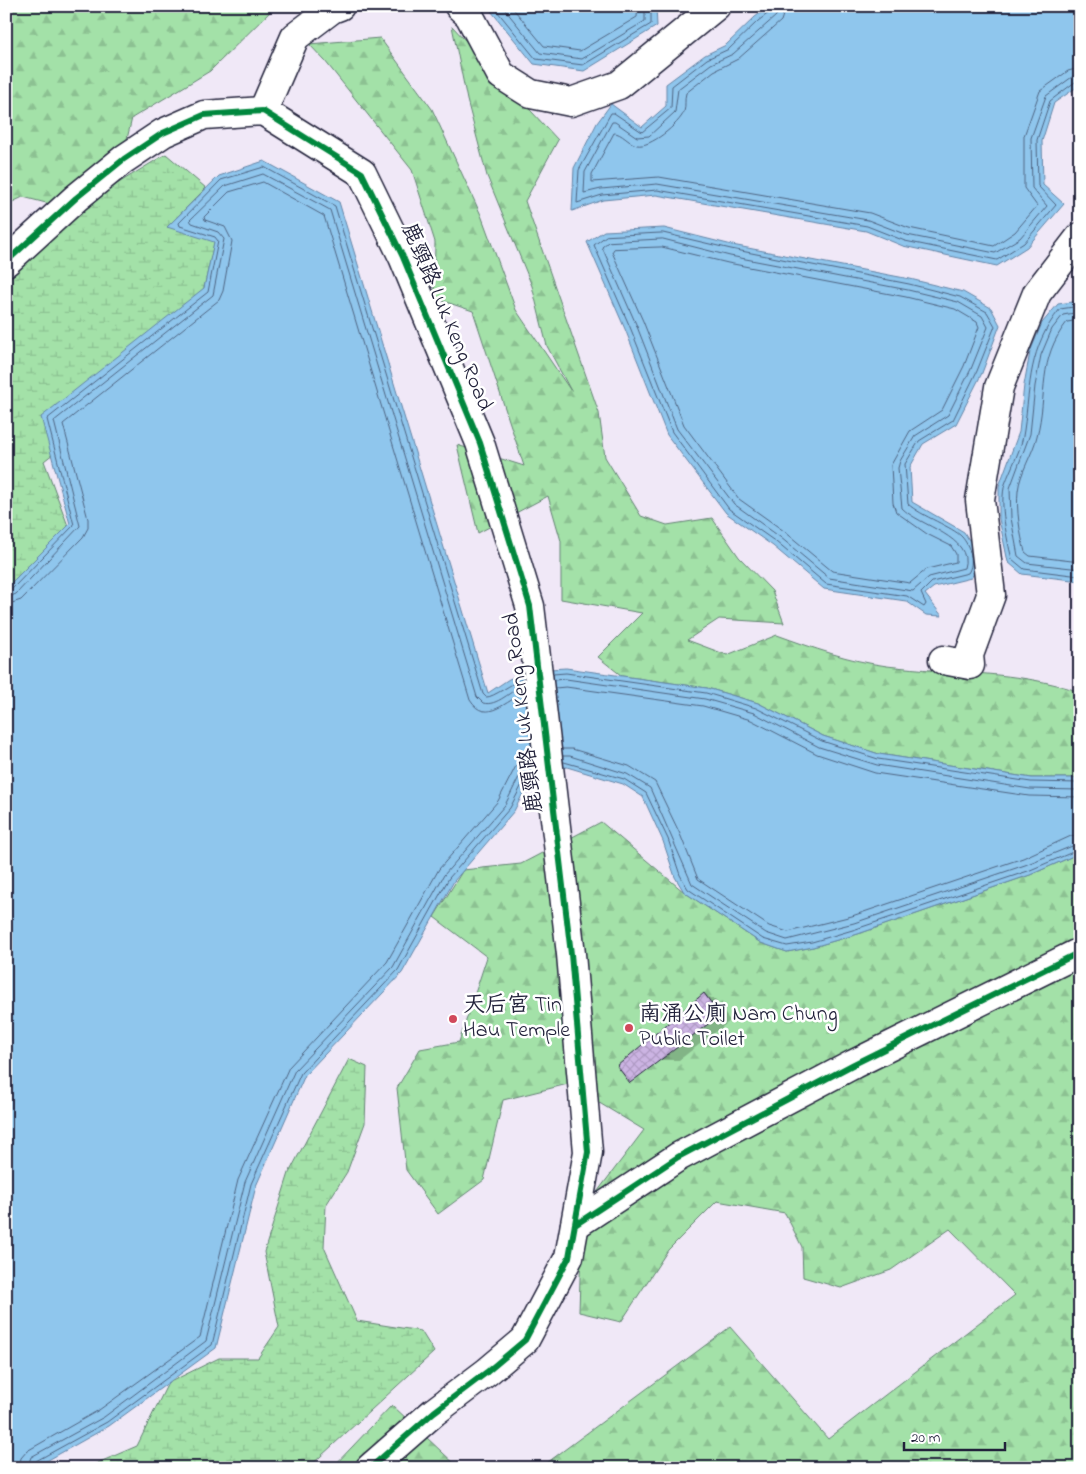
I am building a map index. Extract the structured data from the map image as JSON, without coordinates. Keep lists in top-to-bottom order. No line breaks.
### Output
{"streets":{"street":["鹿頸路 Luk Keng Road"]},"places":["天后宮 Tin Hau Temple","南涌公廁 Nam Chung Public Toilet"],"scale_bar":"20 m"}
